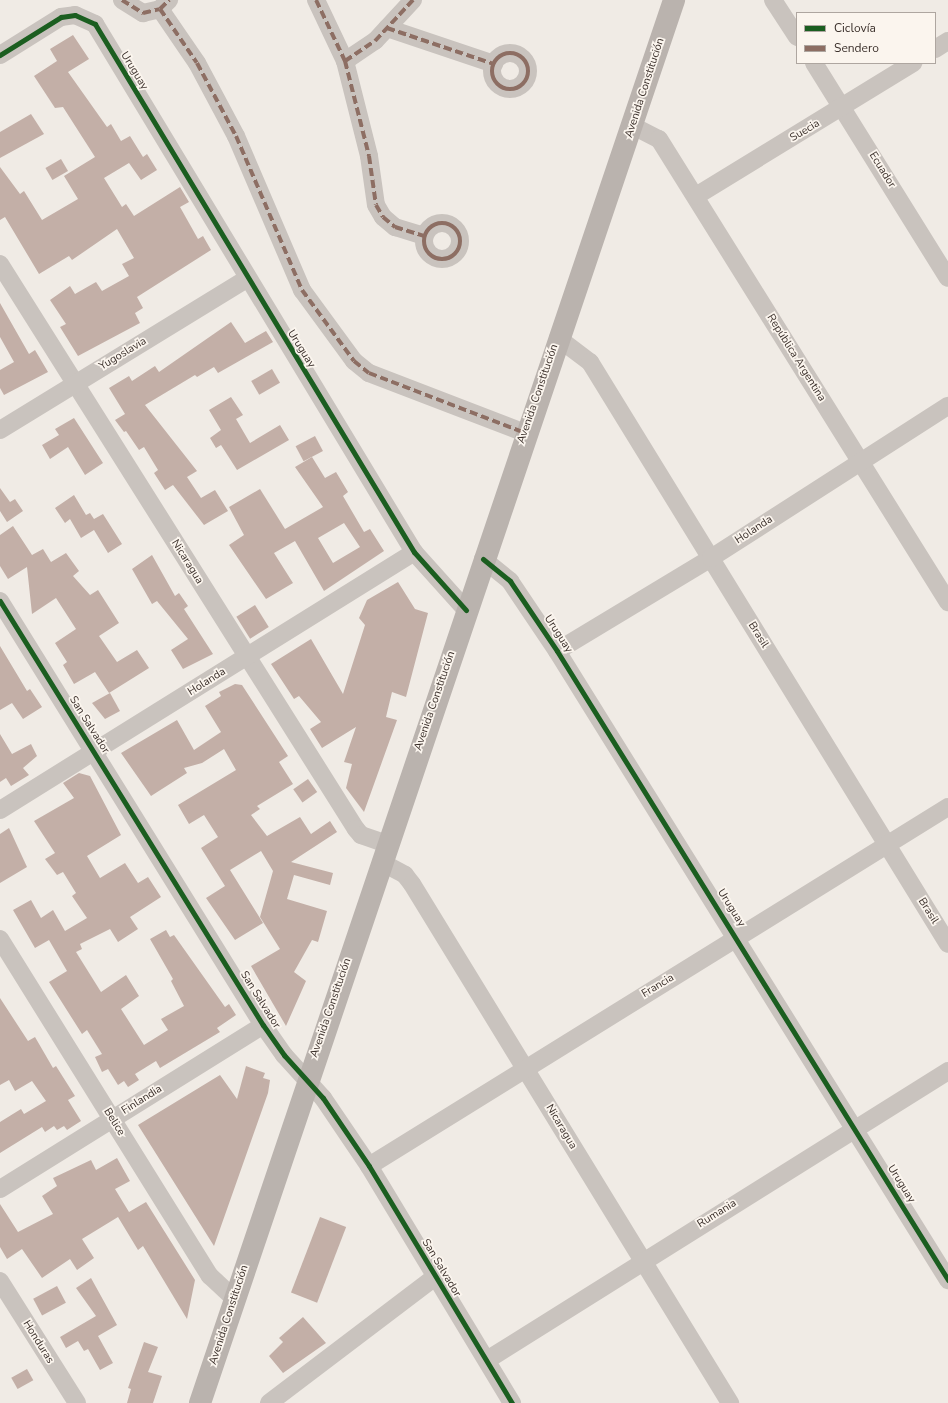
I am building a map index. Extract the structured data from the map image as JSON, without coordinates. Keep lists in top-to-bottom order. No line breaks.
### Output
{"streets":{"main road":["Avenida Constitución"],"street":["Uruguay","Suecia","Ecuador","Yugoslavia","República Argentina","Holanda","Nicaragua","Brasil","San Salvador","Francia","Finlandia","Belice","Rumania","Honduras"]},"crossings":[["Uruguay","Avenida Constitución"],["Uruguay","Yugoslavia"],["Uruguay","Holanda"],["Uruguay","Francia"],["Uruguay","Rumania"],["Avenida Constitución","República Argentina"],["Avenida Constitución","Nicaragua"],["Avenida Constitución","Brasil"],["Avenida Constitución","San Salvador"],["Avenida Constitución","Belice"],["Suecia","Ecuador"],["Suecia","República Argentina"],["Yugoslavia","Nicaragua"],["República Argentina","Holanda"],["Holanda","Nicaragua"],["Holanda","Brasil"],["Holanda","San Salvador"],["Nicaragua","Francia"],["Nicaragua","Rumania"],["Brasil","Francia"],["San Salvador","Francia"],["San Salvador","Finlandia"],["San Salvador","Rumania"],["Finlandia","Belice"]],"legend":["Ciclovía","Sendero"]}
